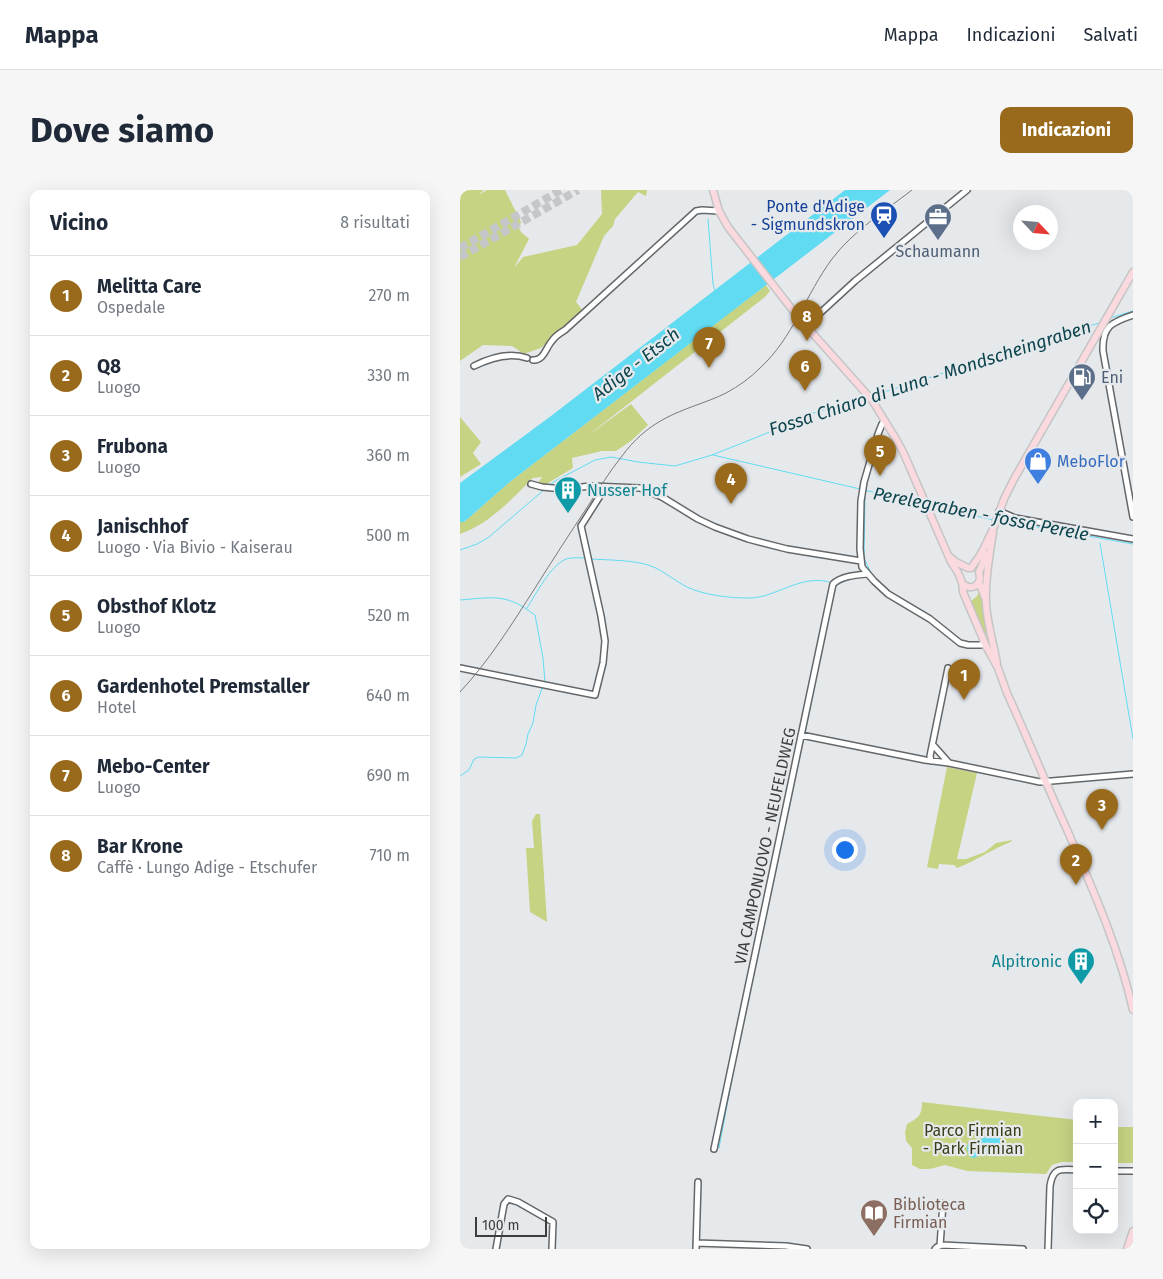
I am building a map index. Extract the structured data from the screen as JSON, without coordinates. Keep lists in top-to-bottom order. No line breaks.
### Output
{"streets":{"street":["VIA CAMPONUOVO - NEUFELDWEG"]},"water":["Adige - Etsch","Fossa Chiaro di Luna - Mondscheingraben","Perelegraben - fossa Perele"],"parks":["Parco Firmian - Park Firmian"],"places":{"station":["Ponte d'Adige - Sigmundskron"],"office":["Schaumann"],"fuel station":["Eni"],"shop":["MeboFlor"],"building":["Nusser Hof","Alpitronic"],"library":["Biblioteca Firmian"]},"scale_bar":"100 m","north":"bottom right","page":{"header":"Mappa","nav":["Mappa","Indicazioni","Salvati"],"buttons":"Indicazioni","title":"Dove siamo","heading":["Vicino","8 risultati"],"list":[{"mark":"1","name":"Melitta Care","note":"Ospedale","value":"270 m"},{"mark":"2","name":"Q8","note":"Luogo","value":"330 m"},{"mark":"3","name":"Frubona","note":"Luogo","value":"360 m"},{"mark":"4","name":"Janischhof","note":"Luogo · Via Bivio - Kaiserau","value":"500 m"},{"mark":"5","name":"Obsthof Klotz","note":"Luogo","value":"520 m"},{"mark":"6","name":"Gardenhotel Premstaller","note":"Hotel","value":"640 m"},{"mark":"7","name":"Mebo-Center","note":"Luogo","value":"690 m"},{"mark":"8","name":"Bar Krone","note":"Caffè · Lungo Adige - Etschufer","value":"710 m"}],"pins":["8","7","6","5","4","1","3","2"],"map_buttons":["+","−"],"scale":"100 m"}}
